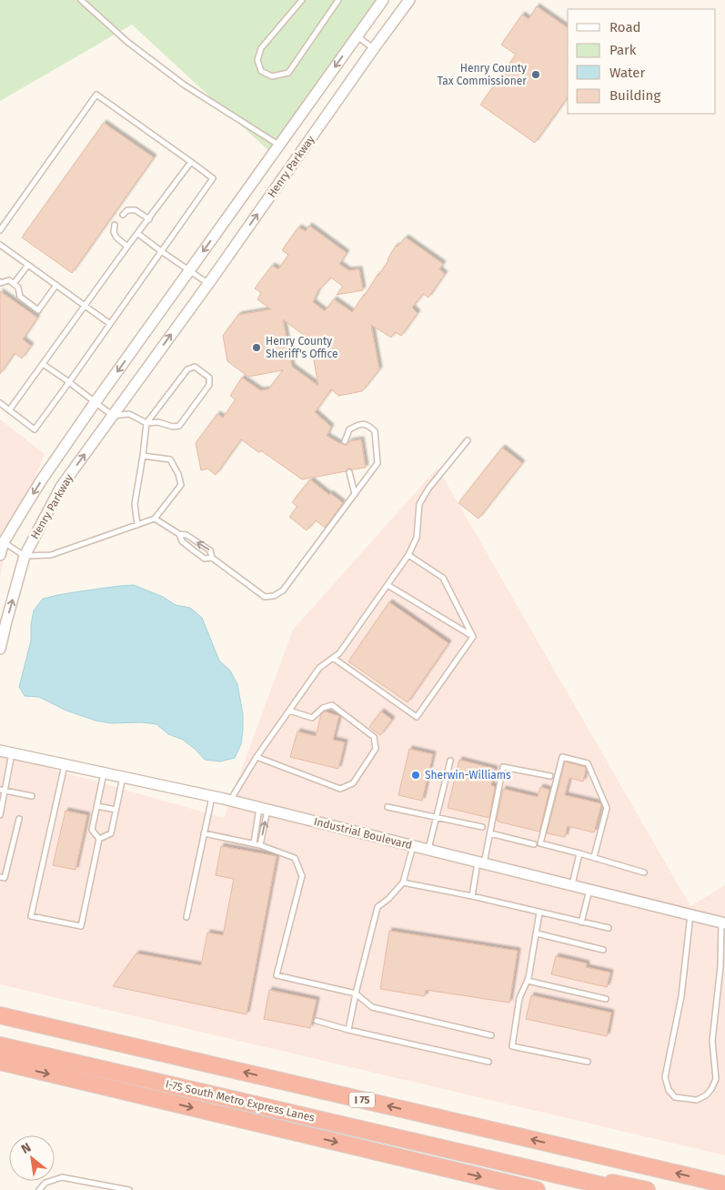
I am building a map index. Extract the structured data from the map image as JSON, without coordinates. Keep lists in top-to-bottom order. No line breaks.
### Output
{"streets":{"highway":["I 75","I-75 South Metro Express Lanes"],"street":["Henry Parkway","Industrial Boulevard"]},"places":["Henry County Tax Commissioner","Henry County Sheriff's Office","Sherwin-Williams"],"legend":["Road","Park","Water","Building"],"north":"top left"}
